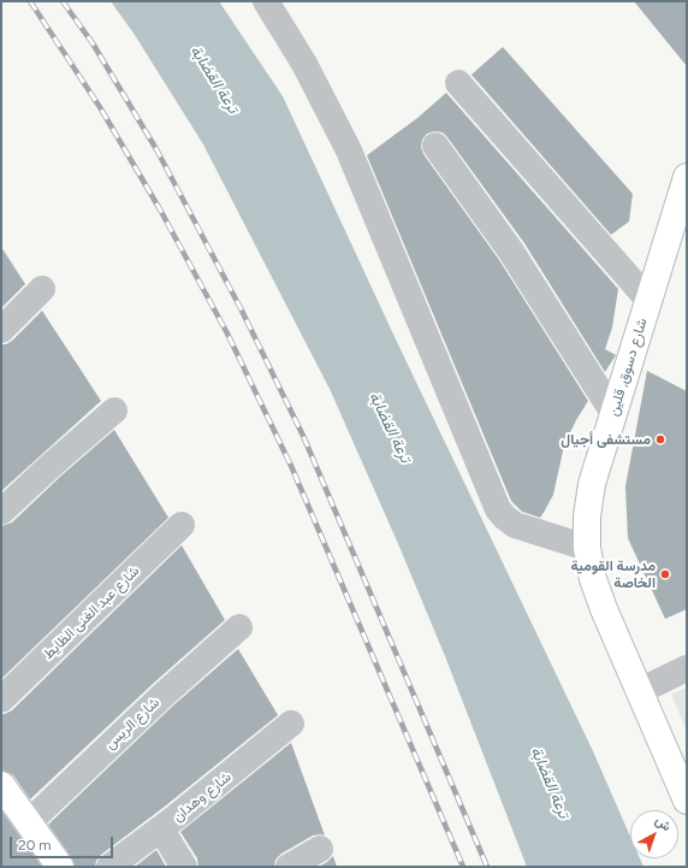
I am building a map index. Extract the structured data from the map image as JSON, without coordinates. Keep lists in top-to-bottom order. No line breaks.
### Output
{"streets":{"main road":["شارع دسوق, قلين"],"street":["شارع عبد الغنى الظايط","شارع الريس","شارع وهدان"]},"water":["ترعة القضابة"],"places":["مستشفى أجيال","مدرسة القومية الخاصة"],"scale_bar":"20 m","north":"top right"}
